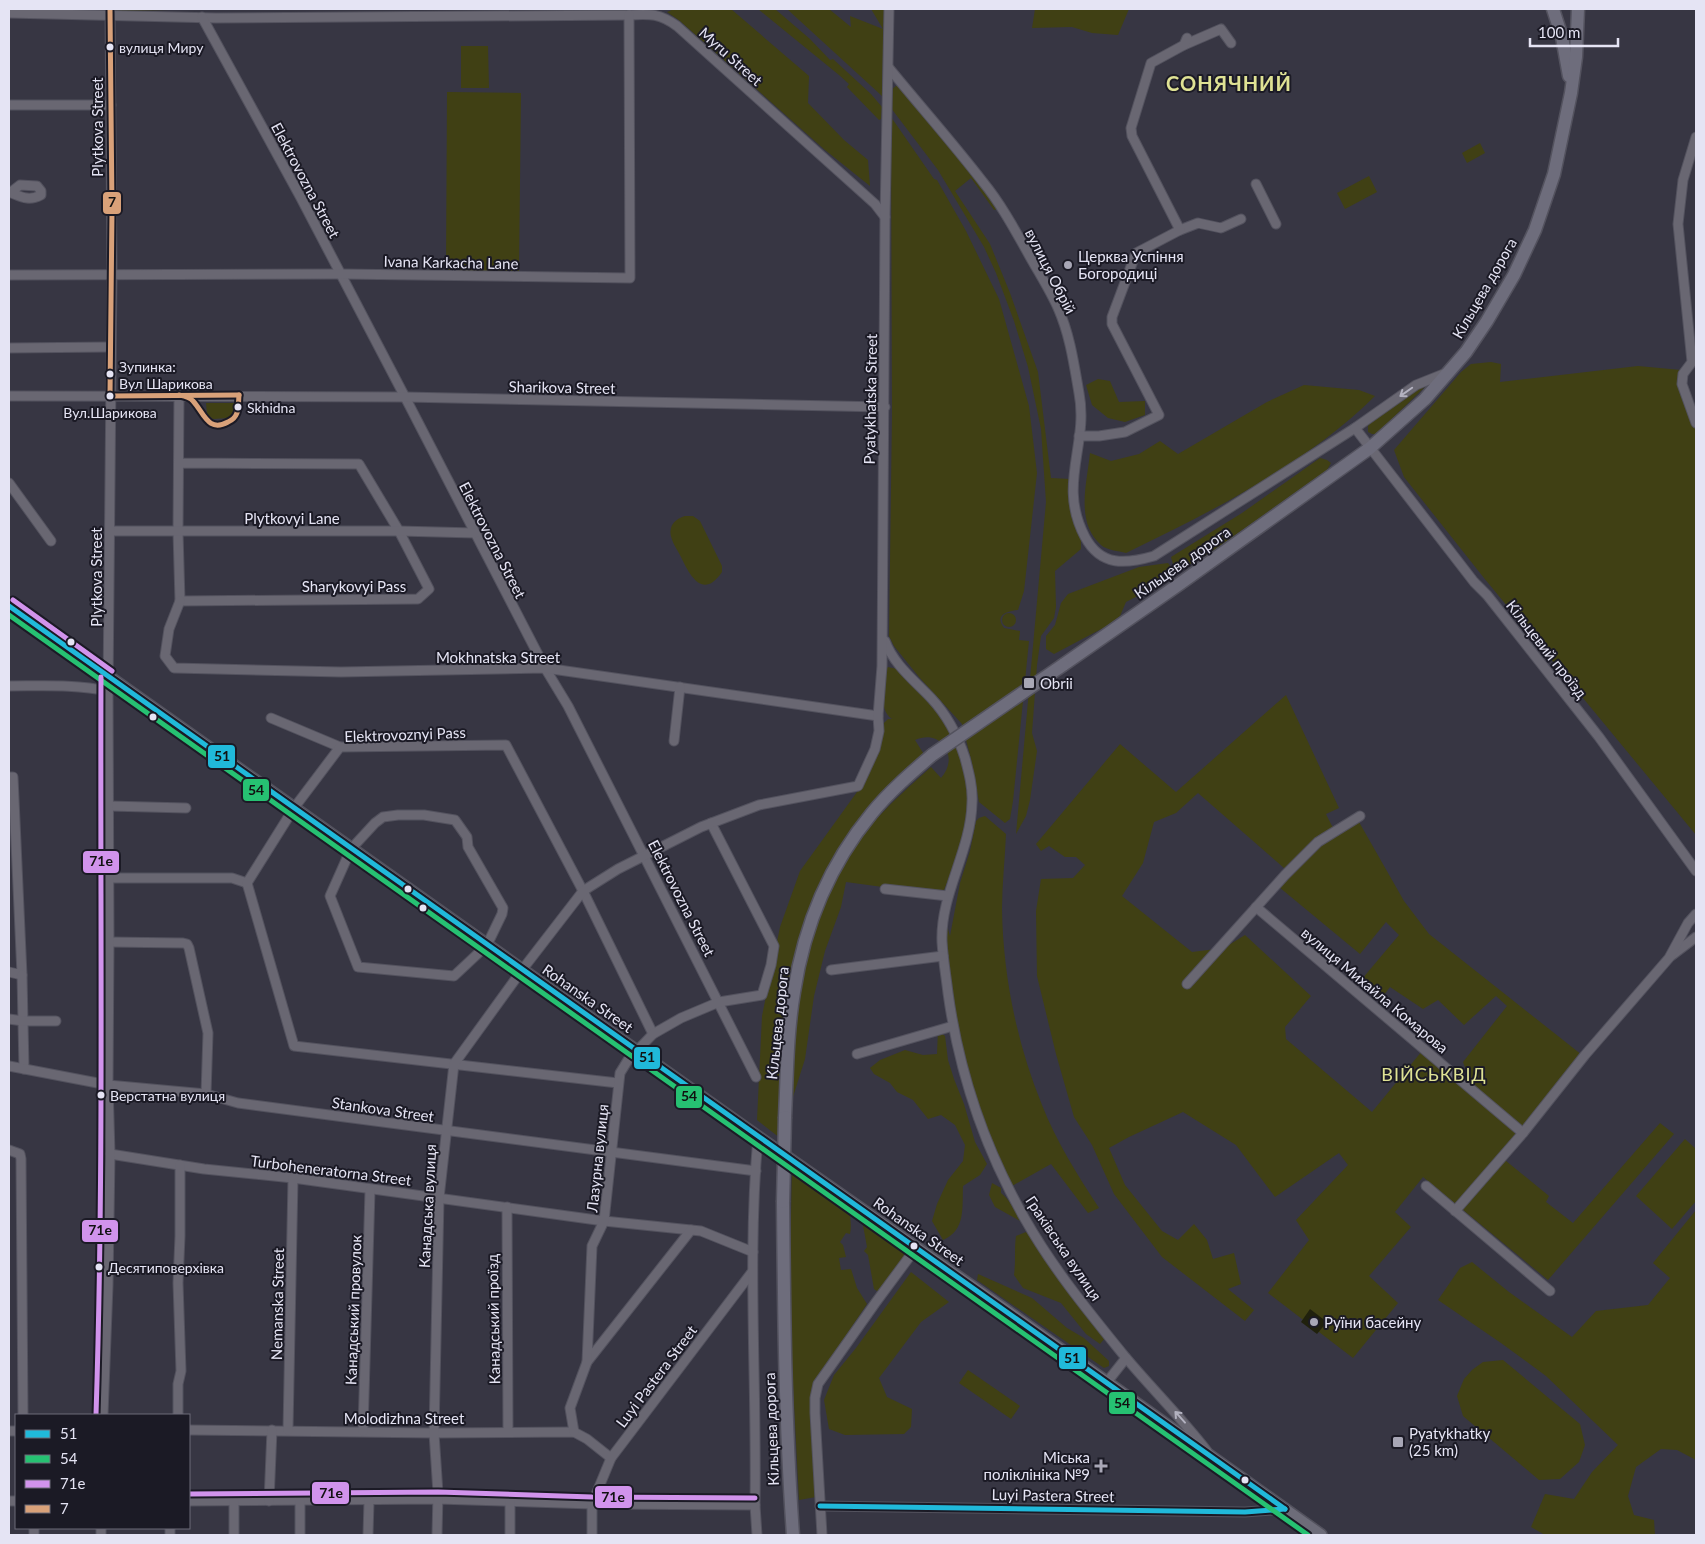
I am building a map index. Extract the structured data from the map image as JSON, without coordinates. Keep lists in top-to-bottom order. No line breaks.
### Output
{"streets":{"highway":["Кільцева дорога"],"main road":["Rohanska Street"],"street":["Myru Street","Plytkova Street","Elektrovozna Street","Ivana Karkacha Lane","вулиця Обрій","Sharikova Street","Pyatykhatska Street","Plytkovyi Lane","Sharykovyi Pass","Кільцевий проїзд","Mokhnatska Street","Elektrovoznyi Pass","вулиця Михайла Комарова","Stankova Street","Лазурна вулиця","Turboheneratorna Street","Канадська вулиця","Граківська вулиця","Nemanska Street","Канадський провулок","Канадський проїзд","Luyi Pastera Street","Molodizhna Street"]},"crossings":[["Myru Street","Plytkova Street"],["Myru Street","Elektrovozna Street"],["Myru Street","Ivana Karkacha Lane"],["Myru Street","Pyatykhatska Street"],["Plytkova Street","Ivana Karkacha Lane"],["Plytkova Street","Sharikova Street"],["Plytkova Street","Plytkovyi Lane"],["Plytkova Street","Rohanska Street"],["Plytkova Street","Stankova Street"],["Plytkova Street","Turboheneratorna Street"],["Elektrovozna Street","Ivana Karkacha Lane"],["Elektrovozna Street","Sharikova Street"],["Elektrovozna Street","Plytkovyi Lane"],["Elektrovozna Street","Mokhnatska Street"],["Elektrovozna Street","Лазурна вулиця"],["Elektrovozna Street","Канадська вулиця"],["вулиця Обрій","Кільцева дорога"],["вулиця Обрій","Pyatykhatska Street"],["Кільцева дорога","Кільцевий проїзд"],["Sharikova Street","Pyatykhatska Street"],["Pyatykhatska Street","Mokhnatska Street"],["Pyatykhatska Street","Канадська вулиця"],["Pyatykhatska Street","Граківська вулиця"],["Plytkovyi Lane","Sharykovyi Pass"],["Sharykovyi Pass","Mokhnatska Street"],["Elektrovoznyi Pass","Rohanska Street"],["Elektrovoznyi Pass","Лазурна вулиця"],["Elektrovoznyi Pass","Канадська вулиця"],["Rohanska Street","Лазурна вулиця"],["Rohanska Street","Канадська вулиця"],["Rohanska Street","Граківська вулиця"],["Rohanska Street","Luyi Pastera Street"],["Stankova Street","Лазурна вулиця"],["Stankova Street","Канадська вулиця"],["Лазурна вулиця","Turboheneratorna Street"],["Лазурна вулиця","Канадська вулиця"],["Лазурна вулиця","Molodizhna Street"],["Turboheneratorna Street","Канадська вулиця"],["Turboheneratorna Street","Nemanska Street"],["Turboheneratorna Street","Канадський провулок"],["Turboheneratorna Street","Канадський проїзд"],["Канадська вулиця","Molodizhna Street"],["Nemanska Street","Molodizhna Street"],["Канадський провулок","Molodizhna Street"],["Канадський проїзд","Molodizhna Street"]],"districts":["СОНЯЧНИЙ","ВІЙСЬКВІД"],"places":{"other":["вулиця Миру","Церква Успіння Богородиці","Зупинка: Вул Шарикова","Вул.Шарикова","Skhidna","Верстатна вулиця","Десятиповерхівка","Руїни басейну"],"transit":["Obrii","Pyatykhatky (25 km)"],"health":["Міська поліклініка №9"]},"lines":["transit line 7","transit line 71е","transit line 51","transit line 54"],"legend":["51","54","71е","7"],"scale_bar":"100 m"}
